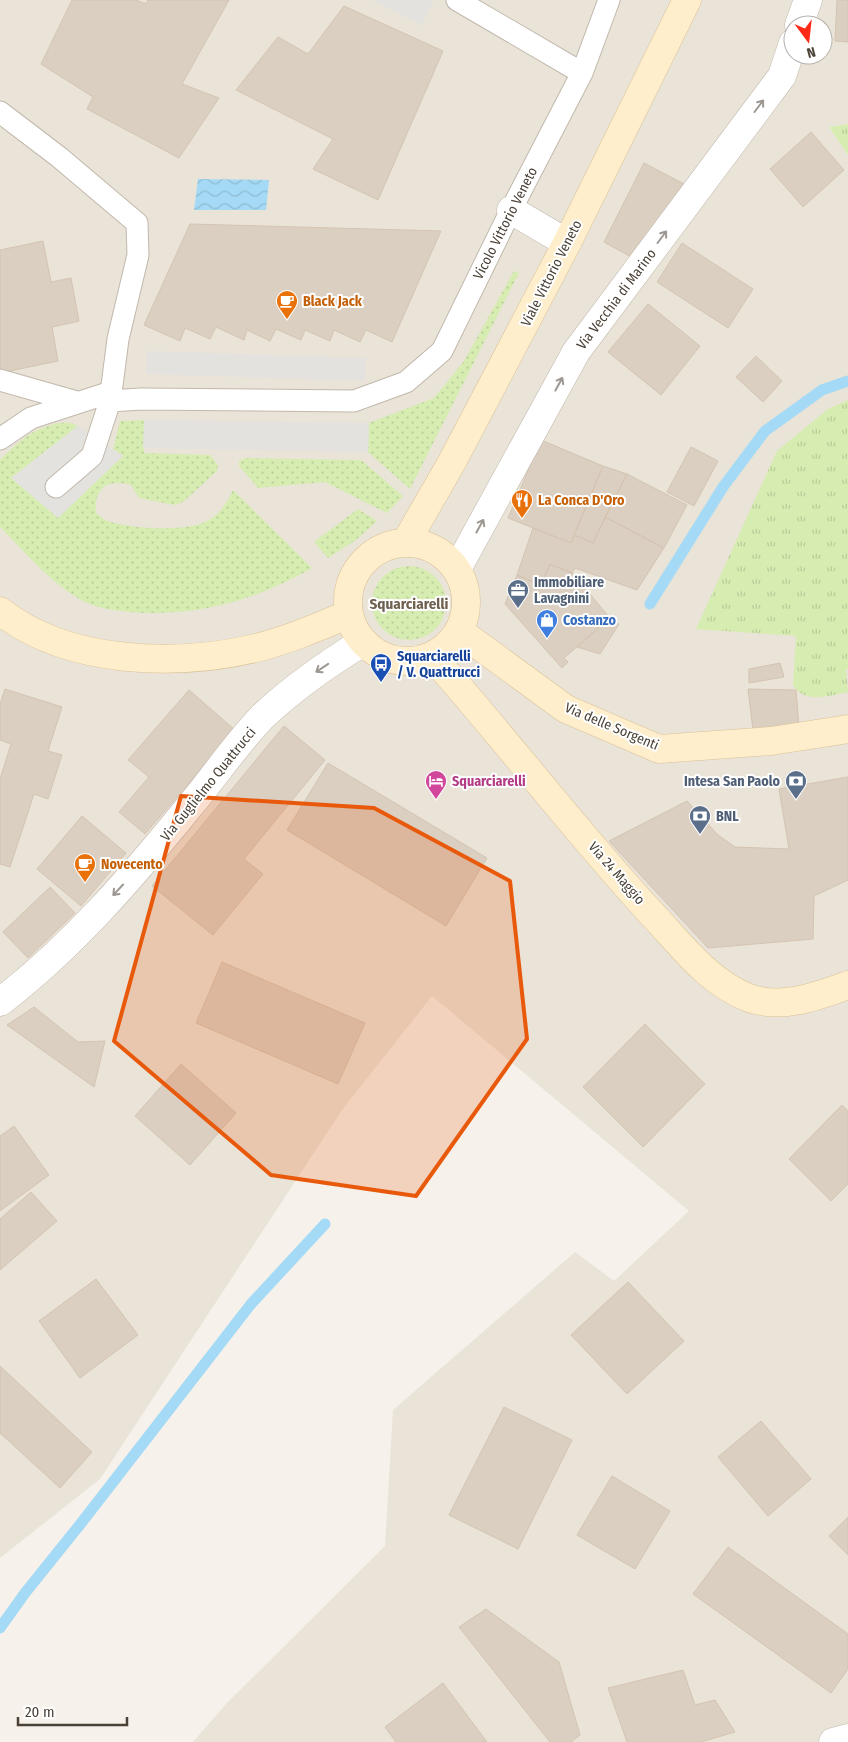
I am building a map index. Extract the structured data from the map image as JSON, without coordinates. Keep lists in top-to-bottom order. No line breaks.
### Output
{"streets":{"main road":["Viale Vittorio Veneto","Via delle Sorgenti","Via 24 Maggio"],"street":["Via Vecchia di Marino","Via Guglielmo Quattrucci"],"lane":["Vicolo Vittorio Veneto"]},"crossings":[["Viale Vittorio Veneto","Via Vecchia di Marino"],["Viale Vittorio Veneto","Via delle Sorgenti"],["Viale Vittorio Veneto","Via Guglielmo Quattrucci"],["Viale Vittorio Veneto","Via 24 Maggio"],["Via Vecchia di Marino","Via delle Sorgenti"],["Via Vecchia di Marino","Via Guglielmo Quattrucci"],["Via Vecchia di Marino","Via 24 Maggio"],["Via delle Sorgenti","Via Guglielmo Quattrucci"],["Via delle Sorgenti","Via 24 Maggio"],["Via Guglielmo Quattrucci","Via 24 Maggio"]],"one_way":["Via Vecchia di Marino","Via Guglielmo Quattrucci"],"districts":["Squarciarelli"],"places":{"cafe":["Black Jack","Novecento"],"restaurant":["La Conca D'Oro"],"office":["Immobiliare Lavagnini"],"shop":["Costanzo"],"bus stop":["Squarciarelli / V. Quattrucci"],"hotel":["Squarciarelli"],"bank":["Intesa San Paolo","BNL"]},"scale_bar":"20 m","north":"bottom"}
